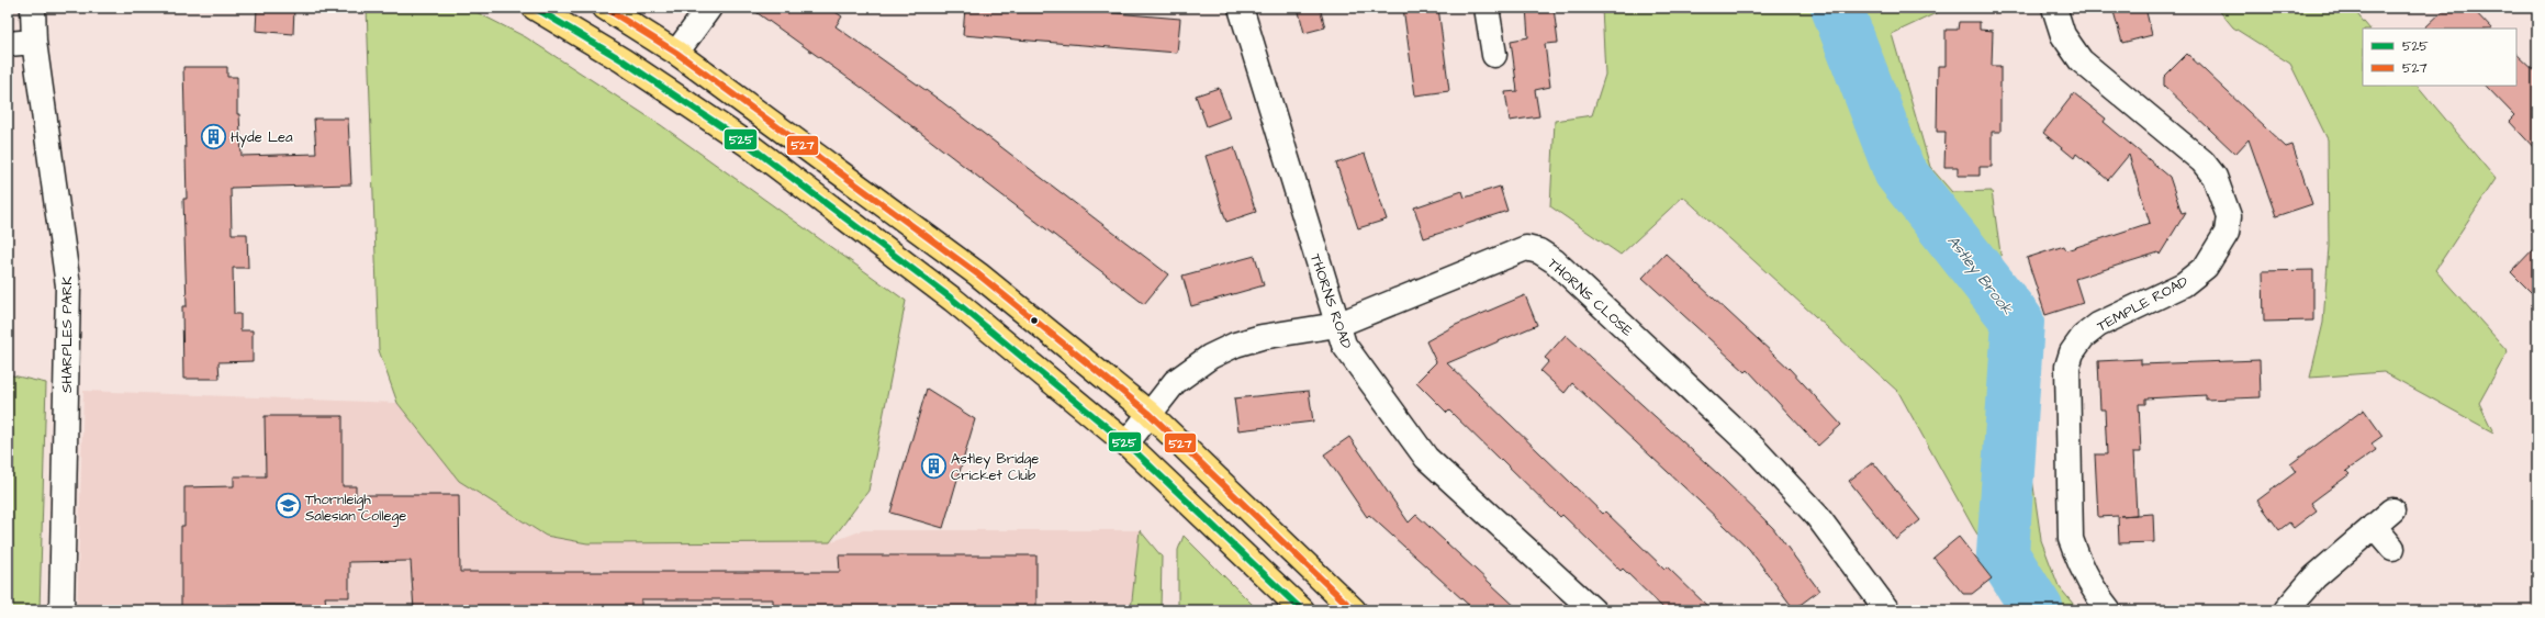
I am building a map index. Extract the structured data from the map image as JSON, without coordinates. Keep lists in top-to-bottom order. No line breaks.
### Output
{"streets":{"street":["THORNS CLOSE","THORNS ROAD","TEMPLE ROAD","SHARPLES PARK"]},"crossings":[["THORNS CLOSE","THORNS ROAD"]],"water":["Astley Brook"],"places":{"building":["Hyde Lea","Astley Bridge Cricket Club"],"school or university":["Thornleigh Salesian College"]},"lines":["transit line 525","transit line 527"],"legend":["525","527"]}
